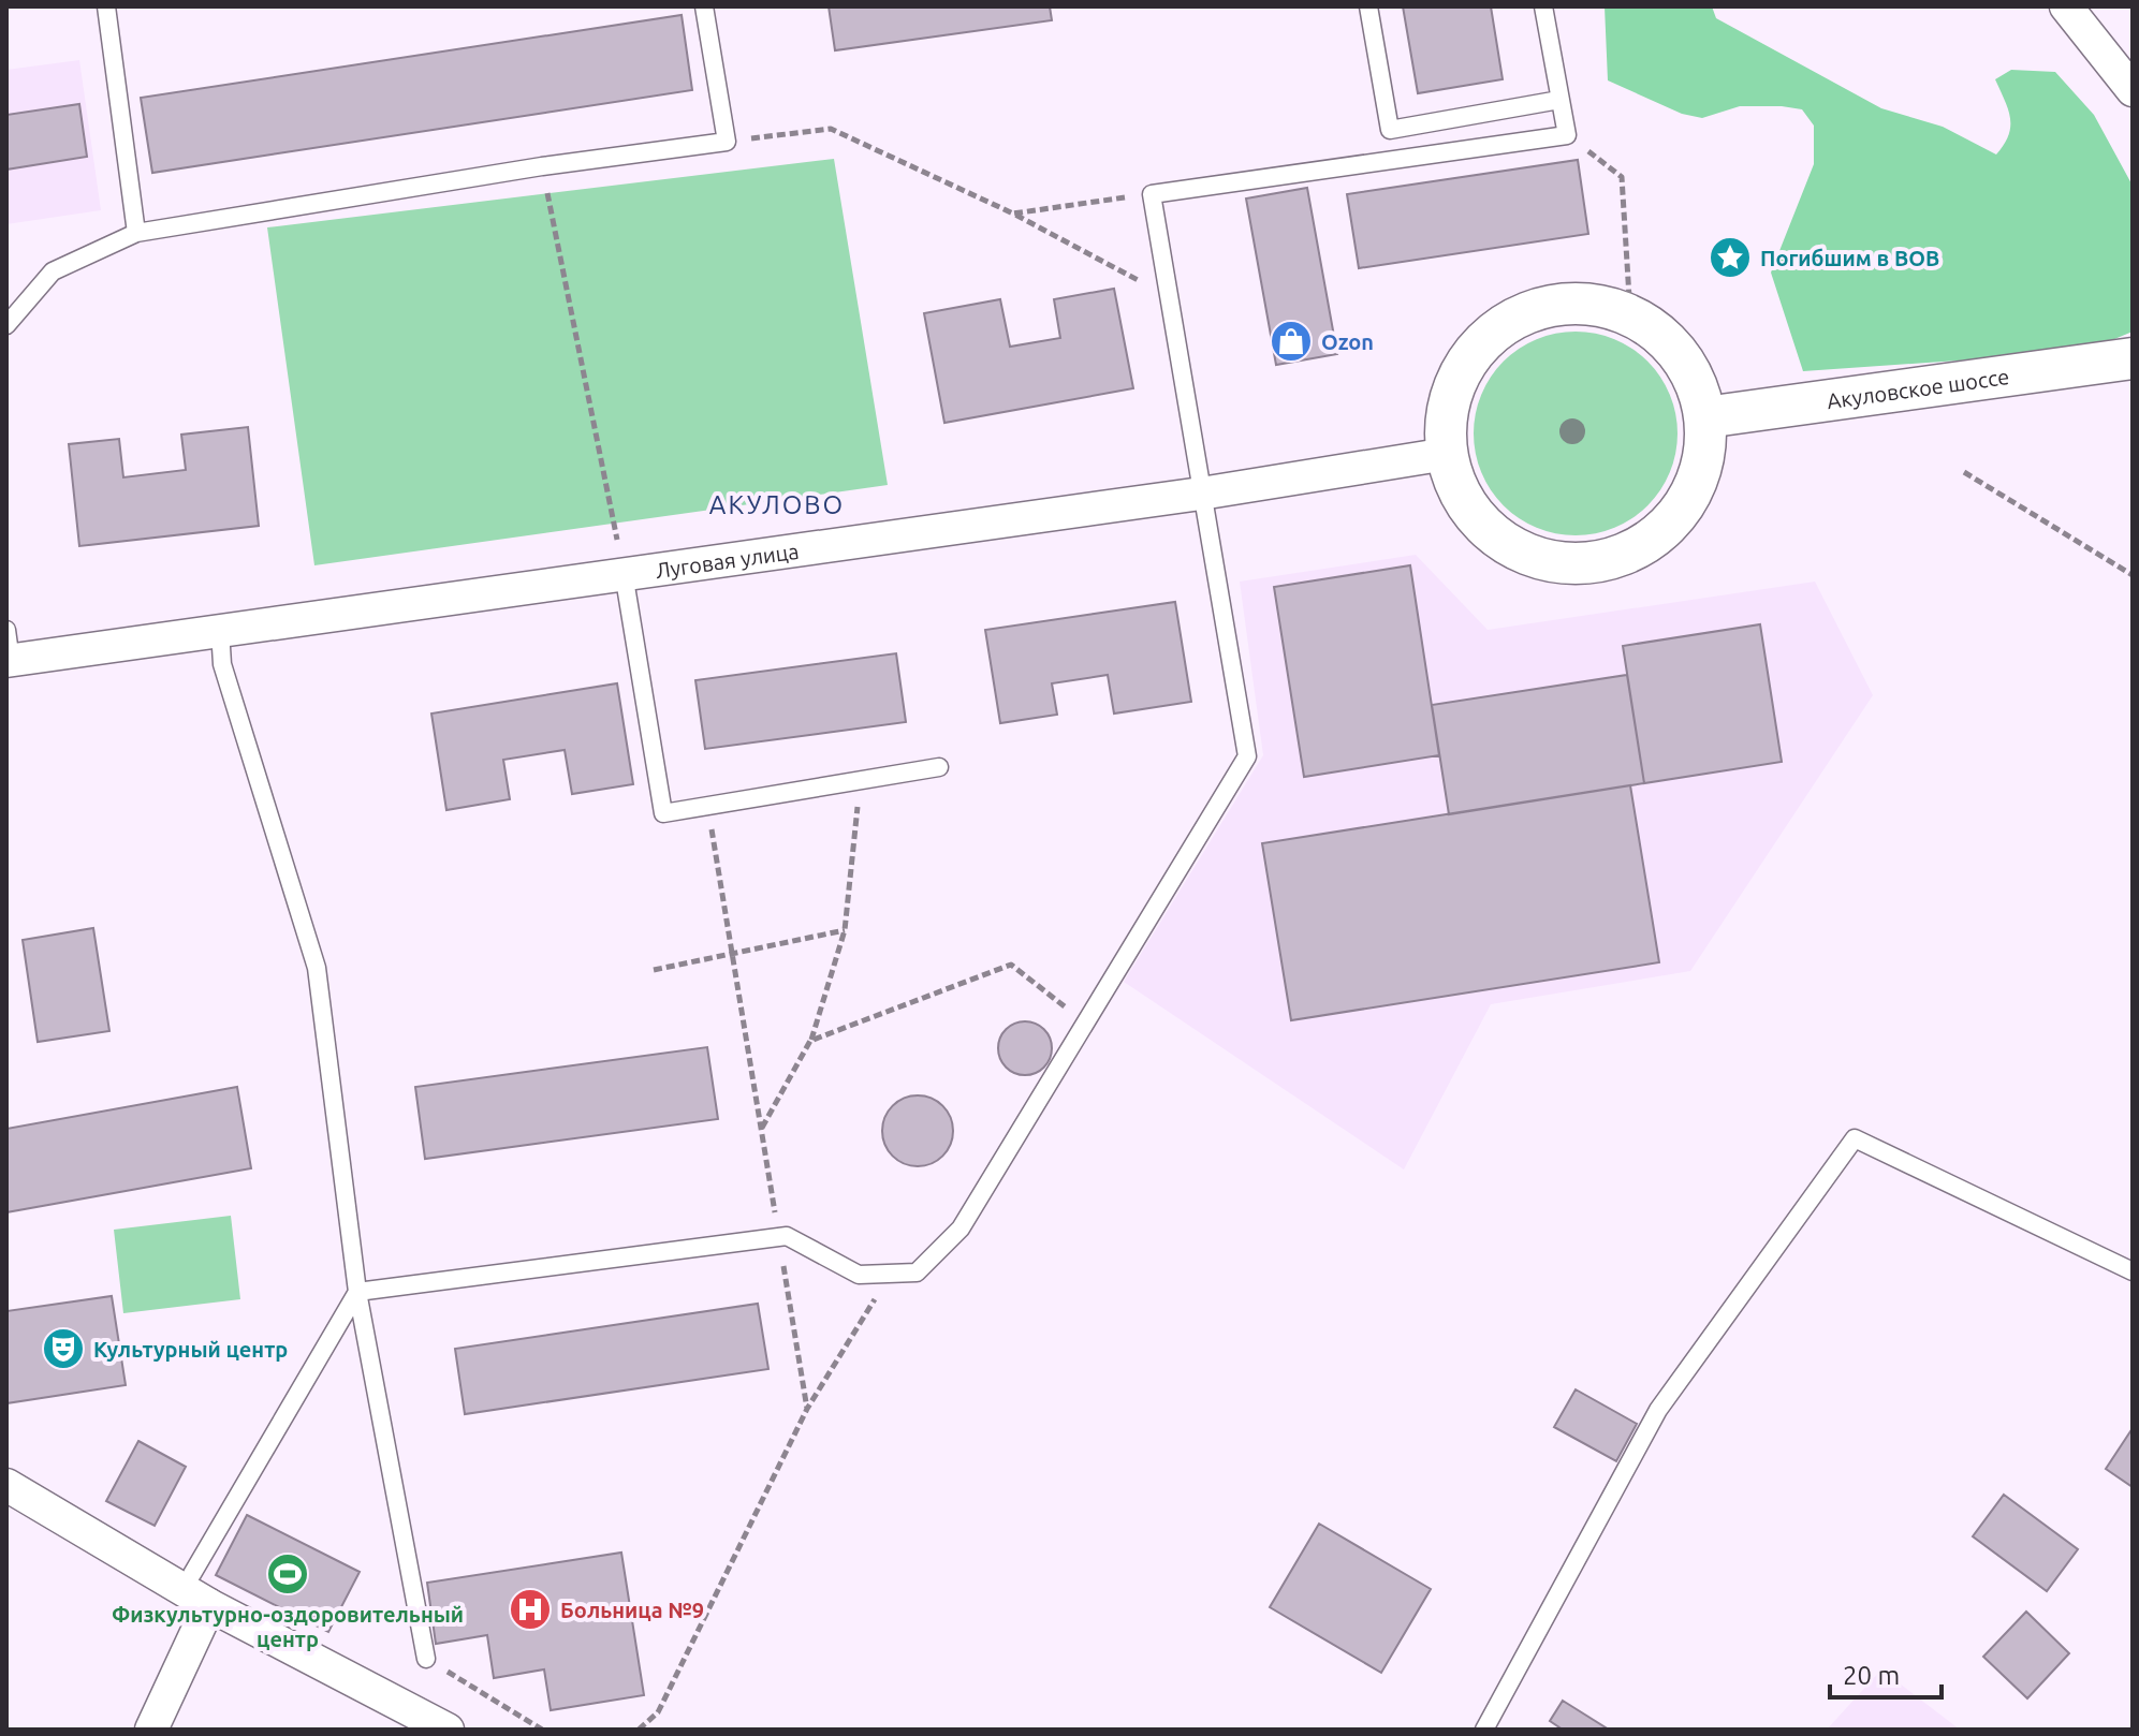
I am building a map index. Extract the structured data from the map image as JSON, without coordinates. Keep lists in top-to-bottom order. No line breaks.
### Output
{"streets":{"street":["Акуловское шоссе","Луговая улица"]},"crossings":[["Акуловское шоссе","Луговая улица"]],"districts":["АКУЛОВО"],"places":{"place":["Погибшим в ВОВ"],"shop":["Ozon"],"theatre":["Культурный центр"],"sports":["Физкультурно-оздоровительный центр"],"hospital":["Больница №9"]},"scale_bar":"20 m"}
